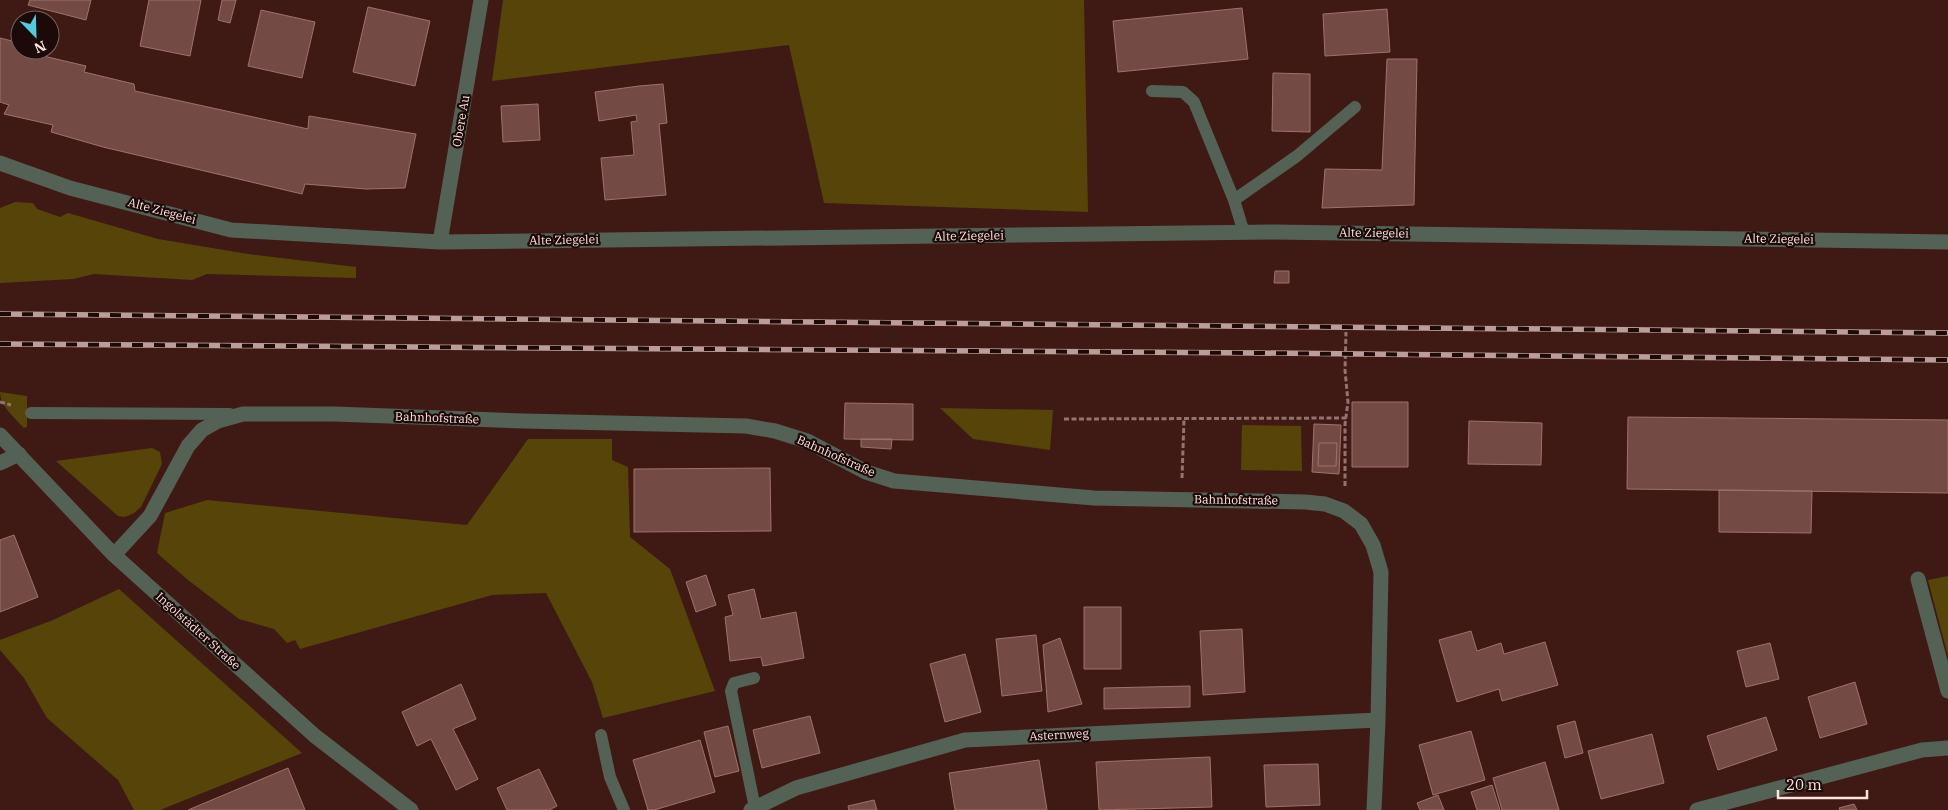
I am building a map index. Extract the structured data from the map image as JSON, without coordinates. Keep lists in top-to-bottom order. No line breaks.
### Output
{"streets":{"street":["Obere Au","Alte Ziegelei","Bahnhofstraße","Ingolstädter Straße","Asternweg"]},"crossings":[["Obere Au","Alte Ziegelei"],["Bahnhofstraße","Ingolstädter Straße"],["Bahnhofstraße","Asternweg"]],"scale_bar":"20 m","north":"bottom right"}
